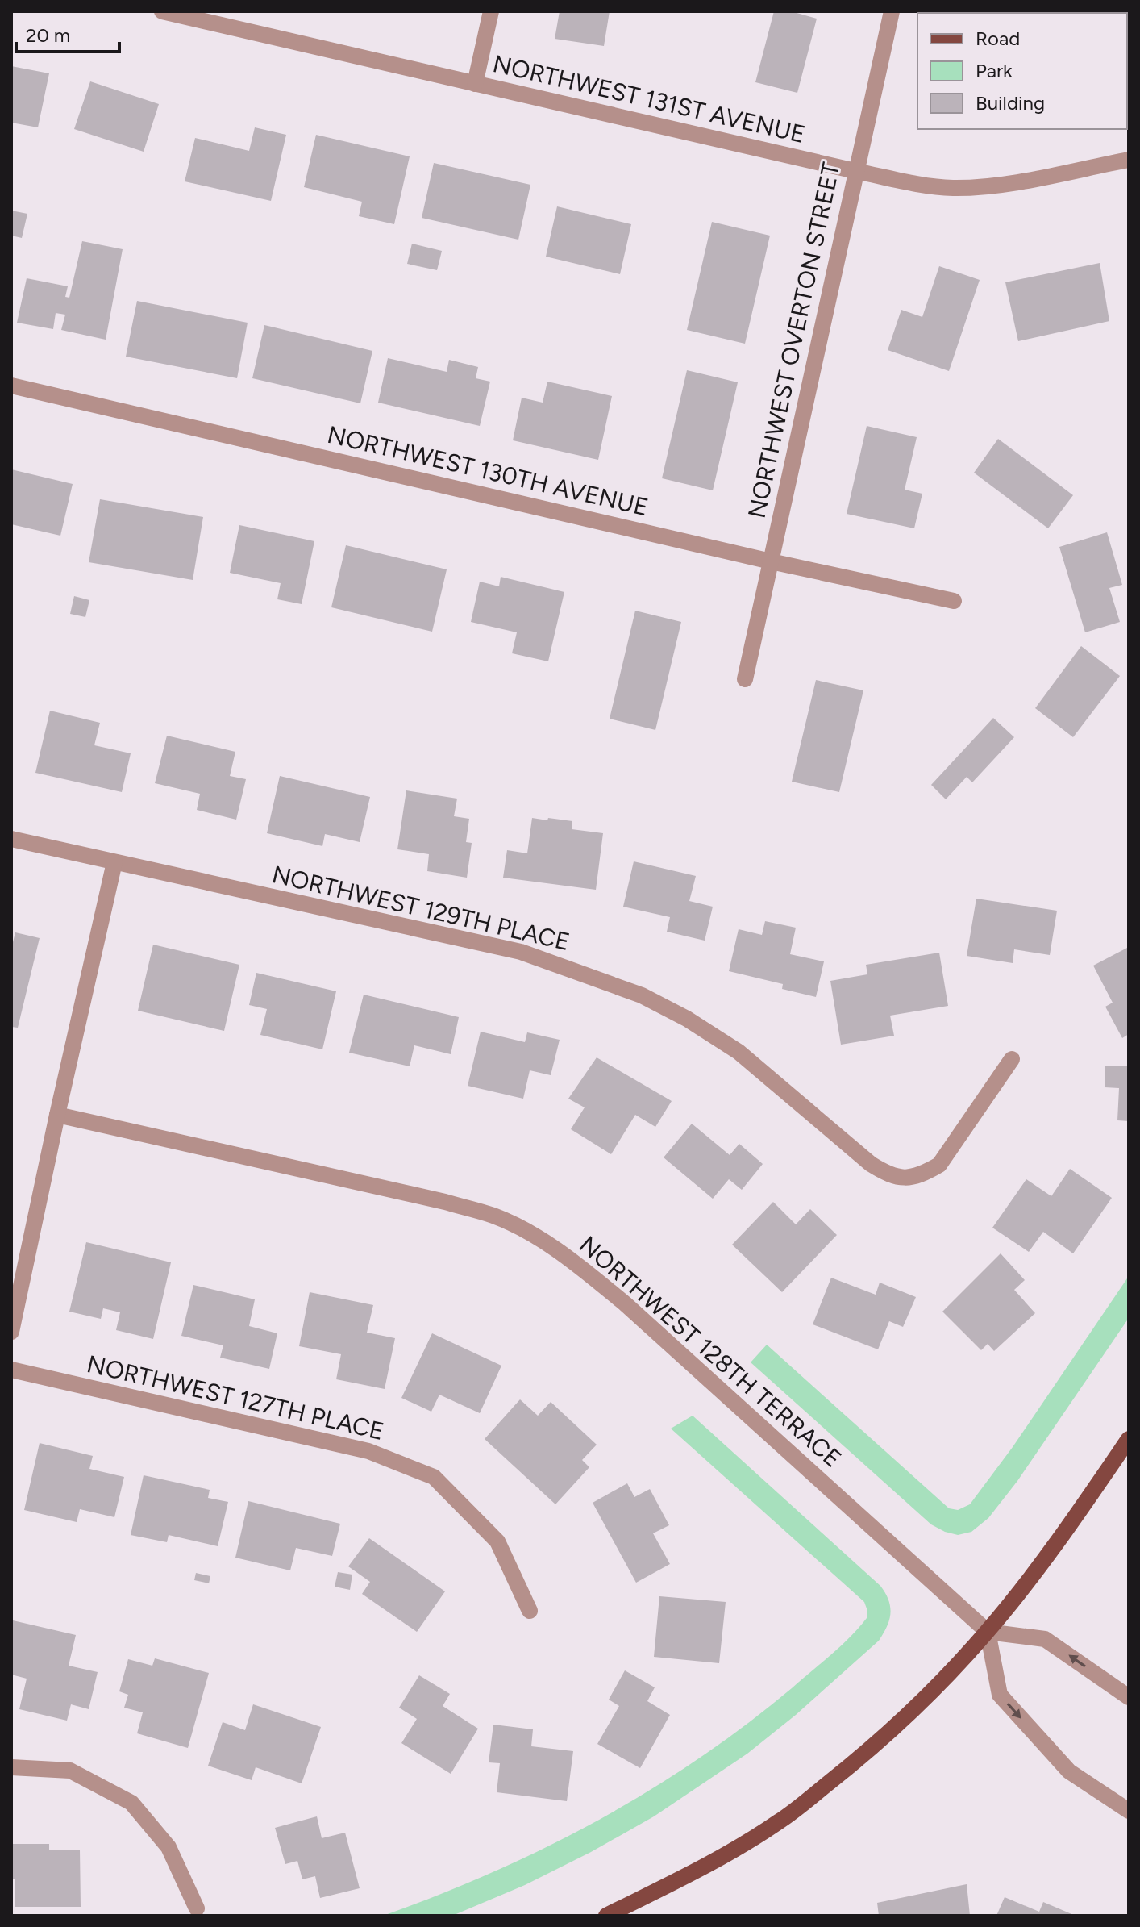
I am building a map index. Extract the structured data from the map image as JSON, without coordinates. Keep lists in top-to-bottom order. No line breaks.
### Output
{"streets":{"street":["NORTHWEST 131ST AVENUE","NORTHWEST OVERTON STREET","NORTHWEST 130TH AVENUE","NORTHWEST 129TH PLACE","NORTHWEST 128TH TERRACE","NORTHWEST 127TH PLACE"]},"crossings":[["NORTHWEST 131ST AVENUE","NORTHWEST OVERTON STREET"],["NORTHWEST OVERTON STREET","NORTHWEST 130TH AVENUE"]],"legend":["Road","Park","Building"],"scale_bar":"20 m"}
